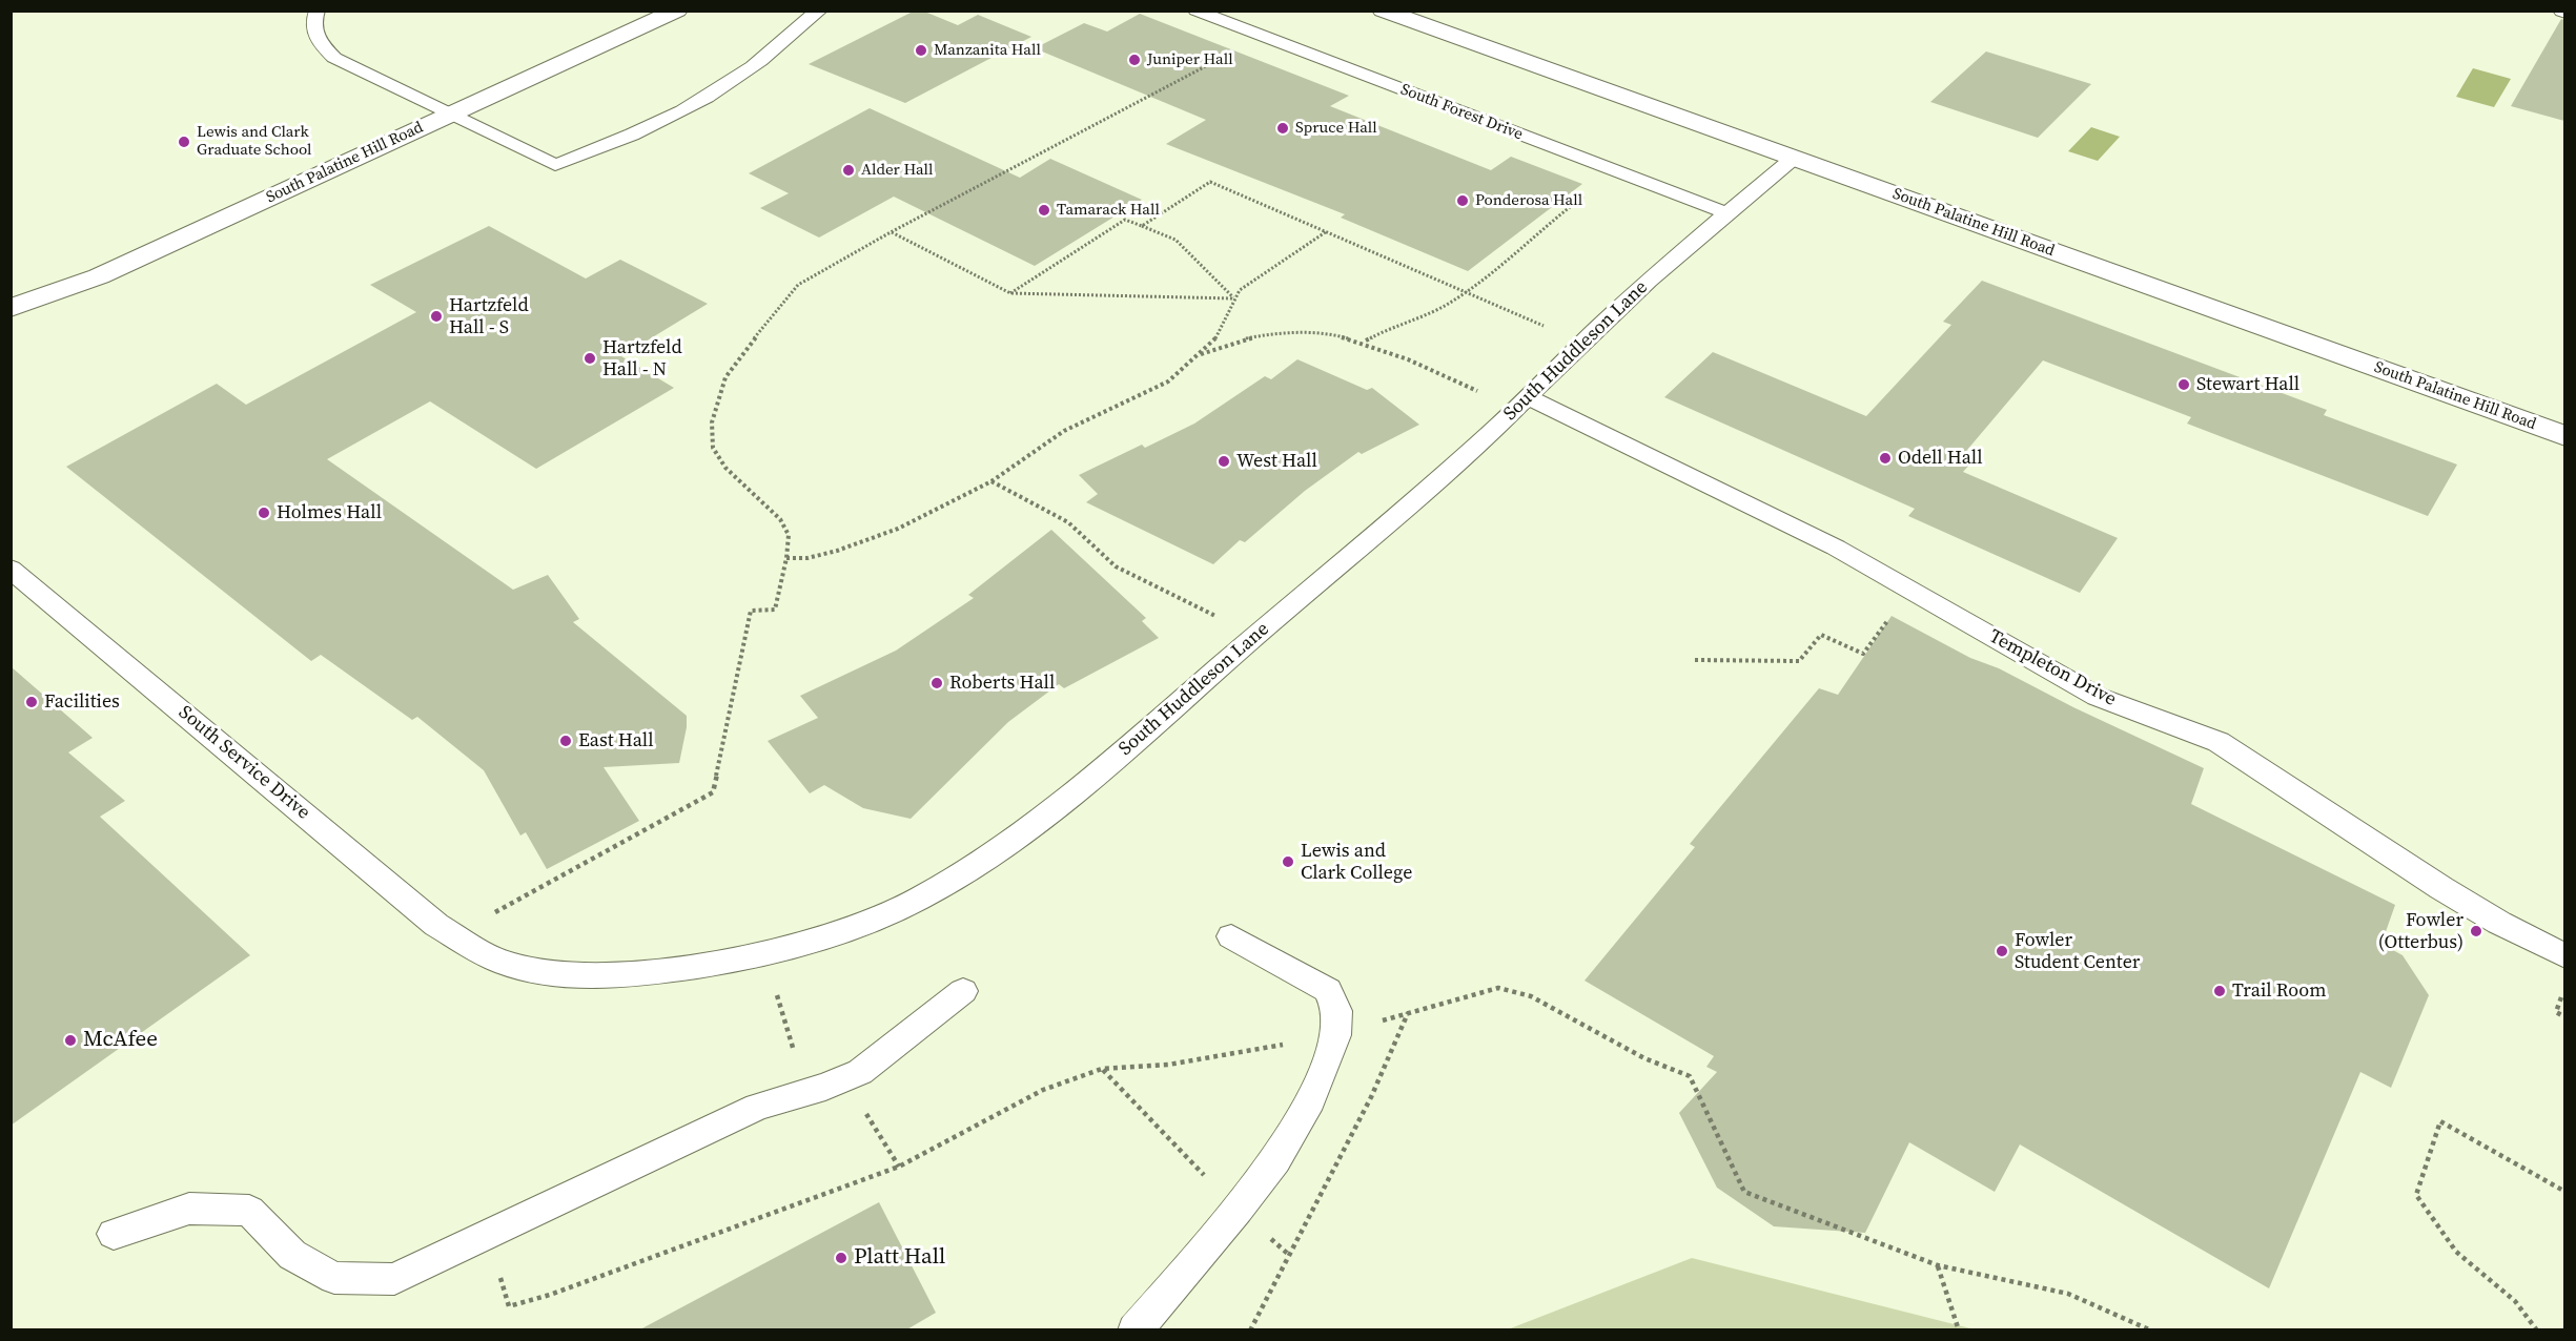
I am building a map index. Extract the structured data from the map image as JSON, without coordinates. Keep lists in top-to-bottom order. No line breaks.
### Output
{"streets":{"street":["South Palatine Hill Road"],"lane":["South Forest Drive","South Huddleson Lane","Templeton Drive","South Service Drive"]},"crossings":[["South Forest Drive","South Huddleson Lane"],["South Palatine Hill Road","South Huddleson Lane"],["South Huddleson Lane","Templeton Drive"],["South Huddleson Lane","South Service Drive"]],"places":["Manzanita Hall","Juniper Hall","Spruce Hall","Lewis and Clark Graduate School","Alder Hall","Ponderosa Hall","Tamarack Hall","Hartzfeld Hall - S","Hartzfeld Hall - N","Stewart Hall","Odell Hall","West Hall","Holmes Hall","Roberts Hall","Facilities","East Hall","Lewis and Clark College","Fowler (Otterbus)","Fowler Student Center","Trail Room","McAfee","Platt Hall"]}
